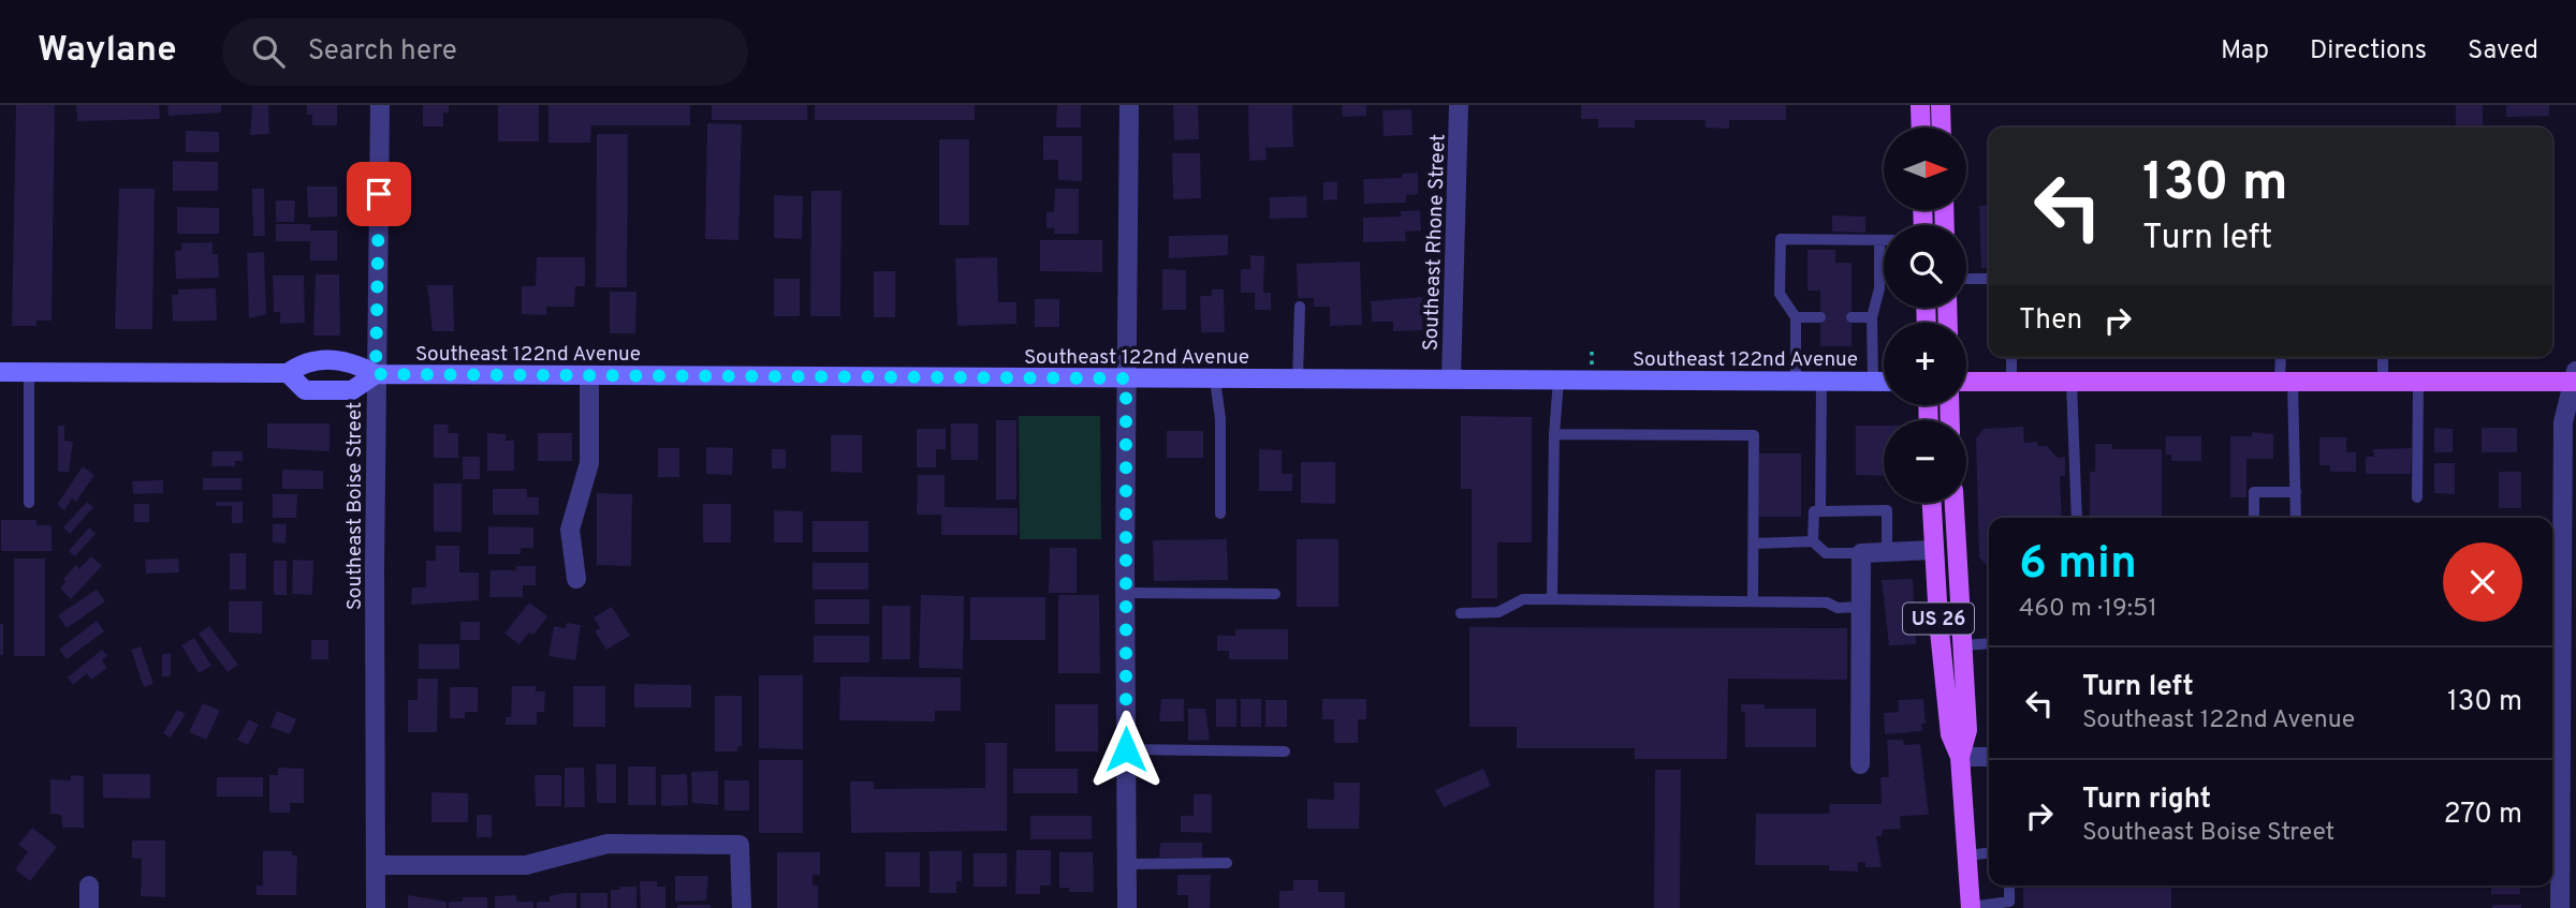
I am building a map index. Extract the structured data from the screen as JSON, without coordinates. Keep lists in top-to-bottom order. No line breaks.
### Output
{"streets":{"main road":["Southeast 122nd Avenue","US 26"],"street":["Southeast Rhone Street","Southeast Boise Street"]},"crossings":[["Southeast Rhone Street","Southeast 122nd Avenue"],["Southeast 122nd Avenue","Southeast Boise Street"]],"north":"right","page":{"header":"Waylane","search":"Search here","nav":["Map","Directions","Saved"],"map_buttons":["+","−"],"turn":["130 m","Turn left"],"then":"Then","heading":["6 min","460 m · 19:51"],"list":[{"name":"Turn left","note":"Southeast 122nd Avenue","value":"130 m"},{"name":"Turn right","note":"Southeast Boise Street","value":"270 m"}]}}
